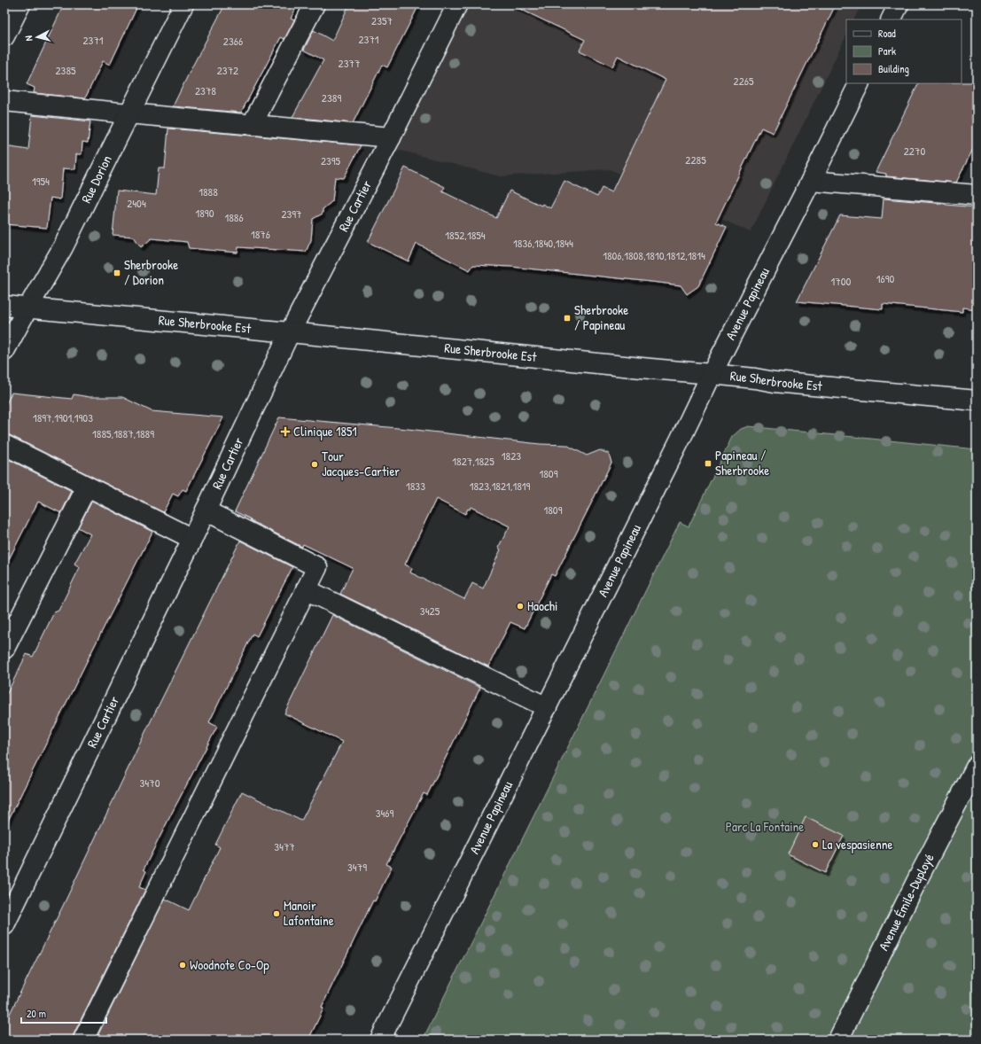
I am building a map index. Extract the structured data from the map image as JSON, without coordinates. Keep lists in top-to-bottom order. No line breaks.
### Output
{"streets":{"main road":["Rue Dorion","Rue Cartier","Avenue Papineau","Rue Sherbrooke Est","Avenue Émile-Duployé"]},"crossings":[["Rue Dorion","Rue Sherbrooke Est"],["Rue Cartier","Rue Sherbrooke Est"],["Avenue Papineau","Rue Sherbrooke Est"]],"parks":["Parc La Fontaine"],"places":{"transit":["Sherbrooke / Dorion","Sherbrooke / Papineau","Papineau / Sherbrooke"],"health":["Clinique 1851"],"other":["Tour Jacques-Cartier","Haochi","La vespasienne","Manoir Lafontaine","Woodnote Co-Op"]},"house_numbers":["2357","2371","2371","2366","2377","2385","2372","2265","2378","2389","2270","2285","2395","1954","1888","2404","1890","2397","1886","1876","1852,1854","1836,1840,1844","1806,1808,1810,1812,1814","1690","1700","1897,1901,1903","1885,1887,1889","1823","1827,1825","1809","1833","1823,1821,1819","1809","3425","3470","3469","3477","3479"],"legend":["Road","Park","Building"],"scale_bar":"20 m","north":"left"}
